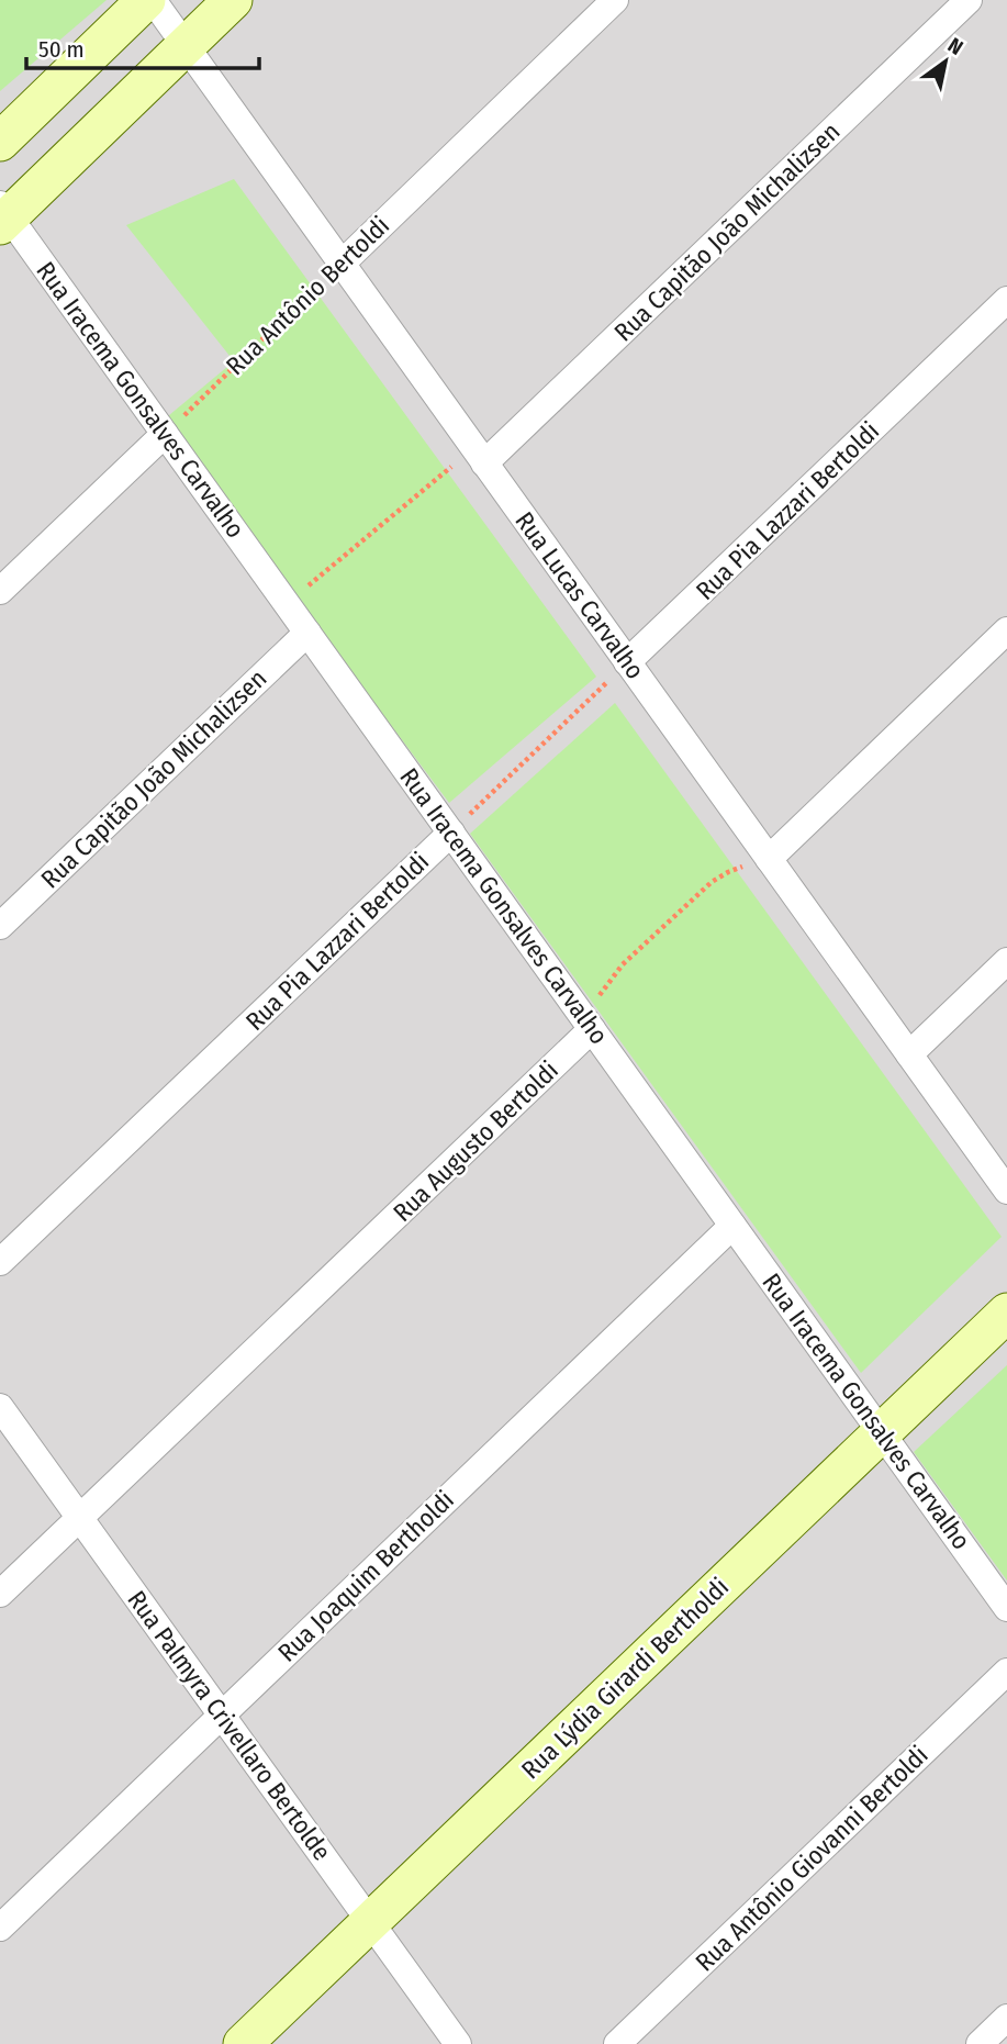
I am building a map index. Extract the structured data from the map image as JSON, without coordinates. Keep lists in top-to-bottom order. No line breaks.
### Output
{"streets":{"street":["Rua Capitão João Michalizsen","Rua Antônio Bertoldi","Rua Iracema Gonsalves Carvalho","Rua Pia Lazzari Bertoldi","Rua Lucas Carvalho","Rua Augusto Bertoldi","Rua Joaquim Bertholdi","Rua Lýdia Girardi Bertholdi","Rua Palmyra Crivellaro Bertolde","Rua Antônio Giovanni Bertoldi"]},"crossings":[["Rua Capitão João Michalizsen","Rua Iracema Gonsalves Carvalho"],["Rua Capitão João Michalizsen","Rua Lucas Carvalho"],["Rua Antônio Bertoldi","Rua Iracema Gonsalves Carvalho"],["Rua Antônio Bertoldi","Rua Lucas Carvalho"],["Rua Iracema Gonsalves Carvalho","Rua Pia Lazzari Bertoldi"],["Rua Iracema Gonsalves Carvalho","Rua Augusto Bertoldi"],["Rua Iracema Gonsalves Carvalho","Rua Joaquim Bertholdi"],["Rua Iracema Gonsalves Carvalho","Rua Lýdia Girardi Bertholdi"],["Rua Pia Lazzari Bertoldi","Rua Lucas Carvalho"],["Rua Augusto Bertoldi","Rua Palmyra Crivellaro Bertolde"],["Rua Joaquim Bertholdi","Rua Palmyra Crivellaro Bertolde"],["Rua Lýdia Girardi Bertholdi","Rua Palmyra Crivellaro Bertolde"]],"scale_bar":"50 m","north":"top right"}
